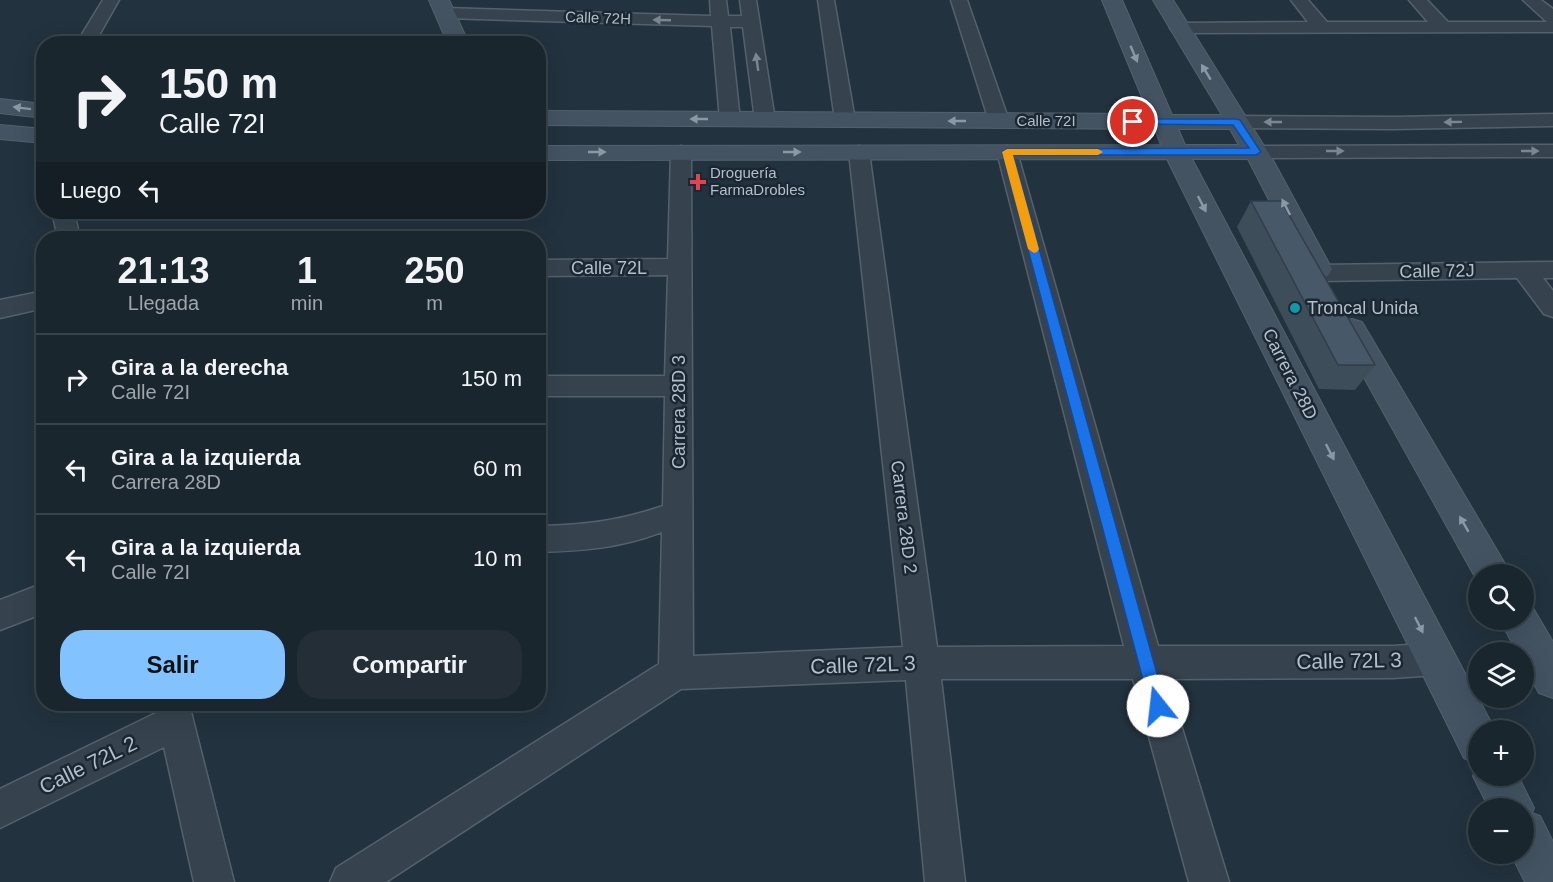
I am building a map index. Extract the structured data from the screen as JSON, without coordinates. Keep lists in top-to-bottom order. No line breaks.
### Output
{"streets":{"street":["Calle 72H","Calle 72I","Calle 72L","Calle 72J","Carrera 28D","Carrera 28D 3","Carrera 28D 2","Calle 72L 3","Calle 72L 2"]},"crossings":[["Calle 72I","Carrera 28D"],["Calle 72I","Carrera 28D 3"],["Calle 72I","Carrera 28D 2"],["Calle 72L","Carrera 28D 3"],["Carrera 28D","Calle 72L 3"],["Carrera 28D 3","Calle 72L 3"],["Carrera 28D 2","Calle 72L 3"]],"one_way":["Calle 72H"],"places":{"health":["Droguería FarmaDrobles"],"other":["Troncal Unida"]},"page":{"turn":["150 m","Calle 72I"],"then":"Luego","eta":["21:13","Llegada","1","min","250","m"],"list":[{"name":"Gira a la derecha","note":"Calle 72I","value":"150 m"},{"name":"Gira a la izquierda","note":"Carrera 28D","value":"60 m"},{"name":"Gira a la izquierda","note":"Calle 72I","value":"10 m"}],"map_buttons":["+","−"],"buttons":["Salir","Compartir"]}}
